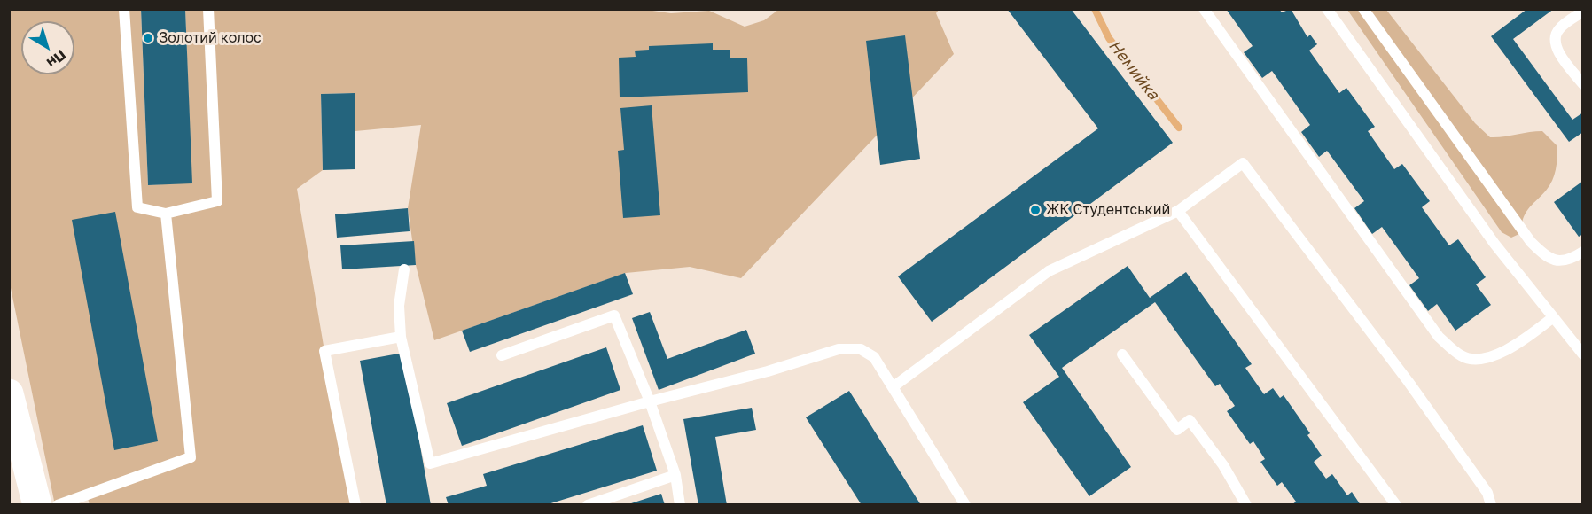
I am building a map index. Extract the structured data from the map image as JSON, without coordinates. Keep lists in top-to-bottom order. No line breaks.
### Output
{"water":["Немийка"],"places":["Золотий колос","ЖК Студентський"],"north":"bottom right"}
